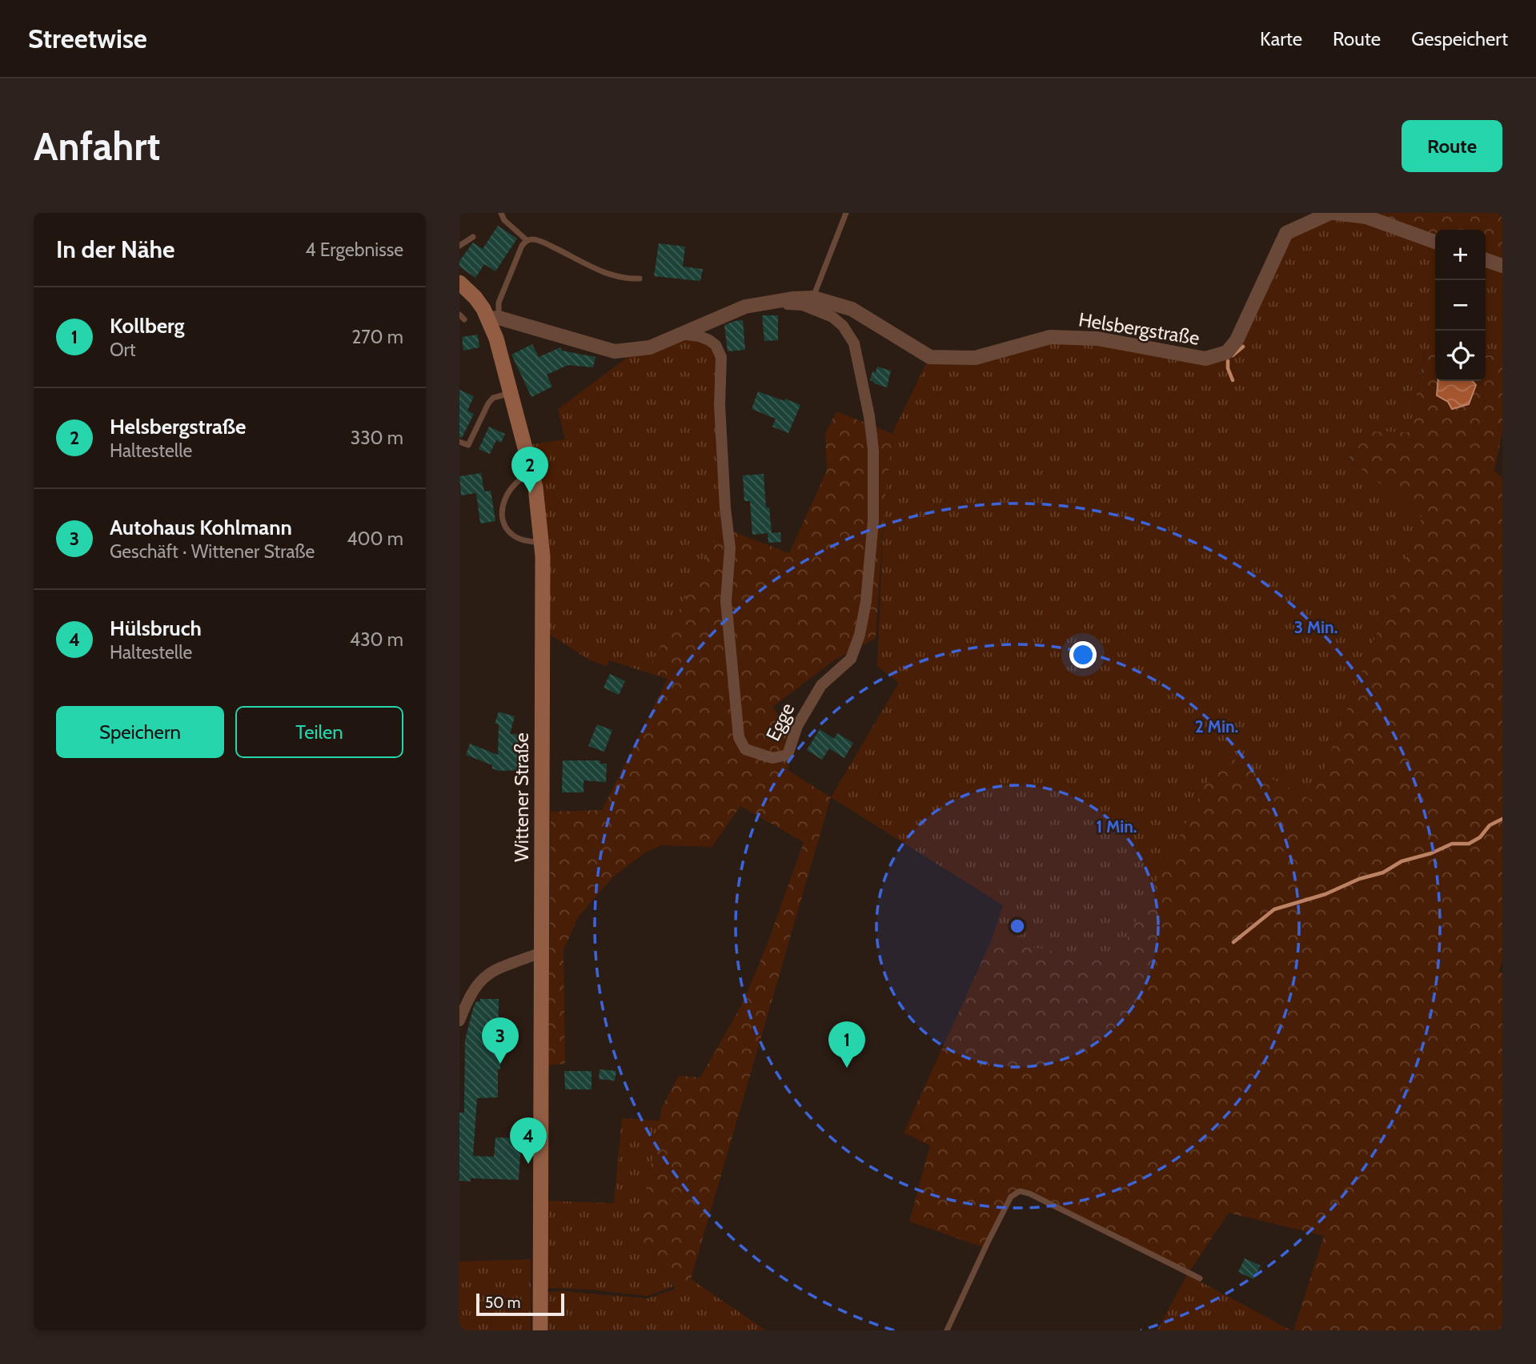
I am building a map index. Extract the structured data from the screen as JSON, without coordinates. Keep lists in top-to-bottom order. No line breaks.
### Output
{"streets":{"main road":["Wittener Straße"],"street":["Helsbergstraße","Egge"]},"crossings":[["Helsbergstraße","Egge"],["Helsbergstraße","Wittener Straße"]],"scale_bar":"50 m","page":{"header":"Streetwise","nav":["Karte","Route","Gespeichert"],"buttons":["Route",["Speichern","Teilen"]],"title":"Anfahrt","heading":["In der Nähe","4 Ergebnisse"],"map_buttons":["+","−"],"list":[{"mark":"1","name":"Kollberg","note":"Ort","value":"270 m"},{"mark":"2","name":"Helsbergstraße","note":"Haltestelle","value":"330 m"},{"mark":"3","name":"Autohaus Kohlmann","note":"Geschäft · Wittener Straße","value":"400 m"},{"mark":"4","name":"Hülsbruch","note":"Haltestelle","value":"430 m"}],"pins":["2","3","1","4"],"scale":"50 m"},"rings":["3 Min.","2 Min.","1 Min."]}
